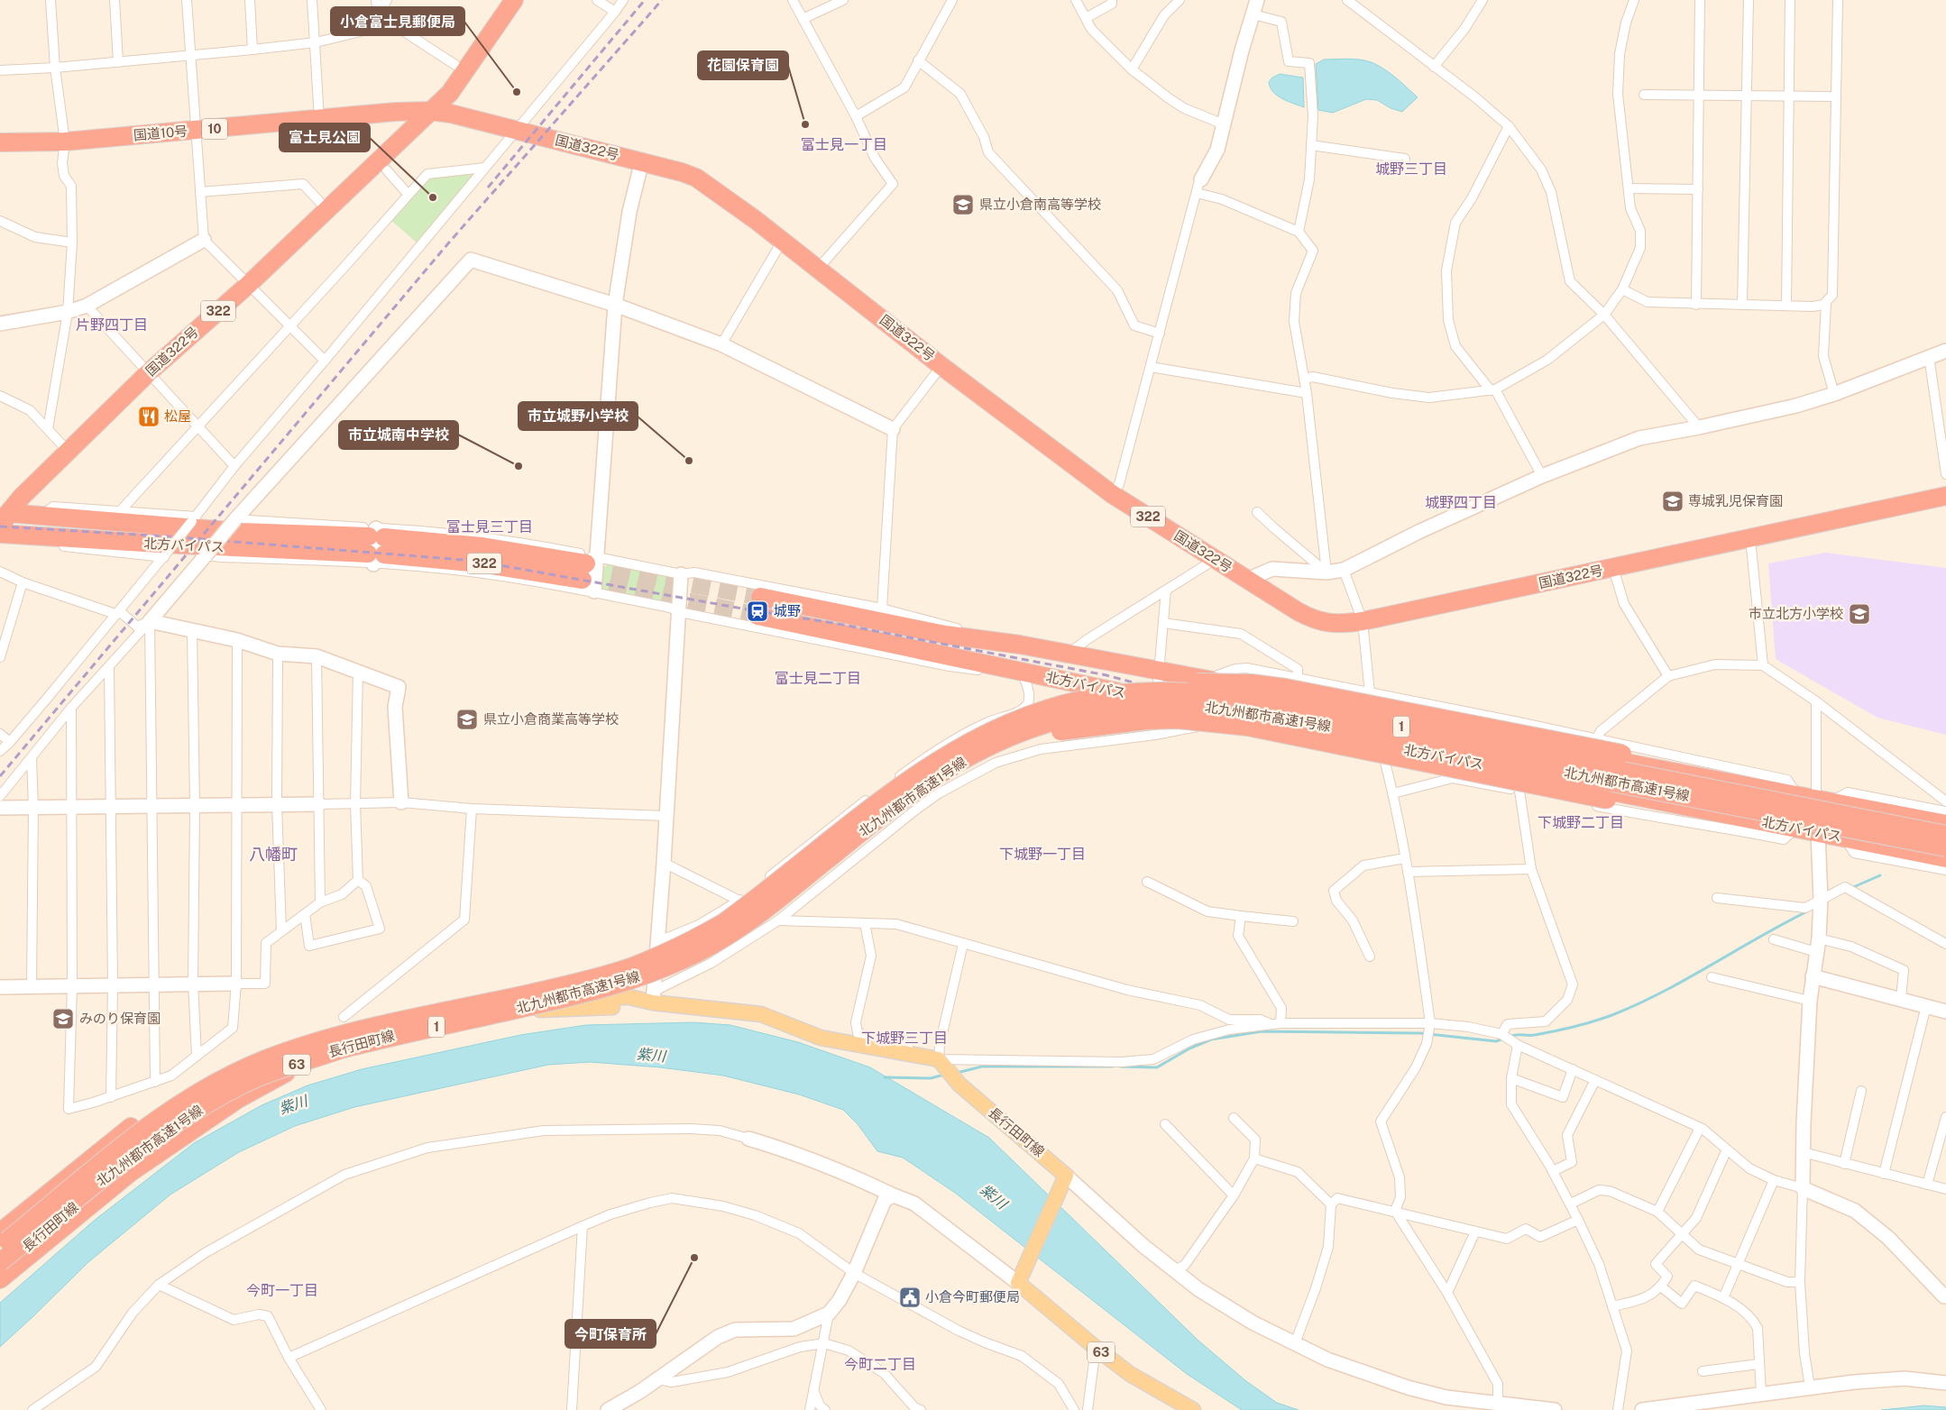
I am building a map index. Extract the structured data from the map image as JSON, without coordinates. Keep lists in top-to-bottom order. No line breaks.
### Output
{"streets":{"highway":["10","国道10号","国道322号","322","北方バイパス","北九州都市高速1号線","1"],"main road":["長行田町線","63"]},"crossings":[["国道10号","国道322号"],["国道322号","北方バイパス"],["322","北方バイパス"],["北九州都市高速1号線","長行田町線"]],"districts":["富士見一丁目","城野三丁目","片野四丁目","城野四丁目","富士見三丁目","富士見二丁目","下城野二丁目","下城野一丁目","八幡町","下城野三丁目","今町一丁目","今町二丁目"],"water":["紫川"],"places":{"other":["小倉富士見郵便局","花園保育園","富士見公園","市立城野小学校","市立城南中学校","今町保育所"],"school or university":["県立小倉南高等学校","専城乳児保育園","市立北方小学校","県立小倉商業高等学校","みのり保育園"],"restaurant":["松屋"],"station":["城野"],"public building":["小倉今町郵便局"]}}
